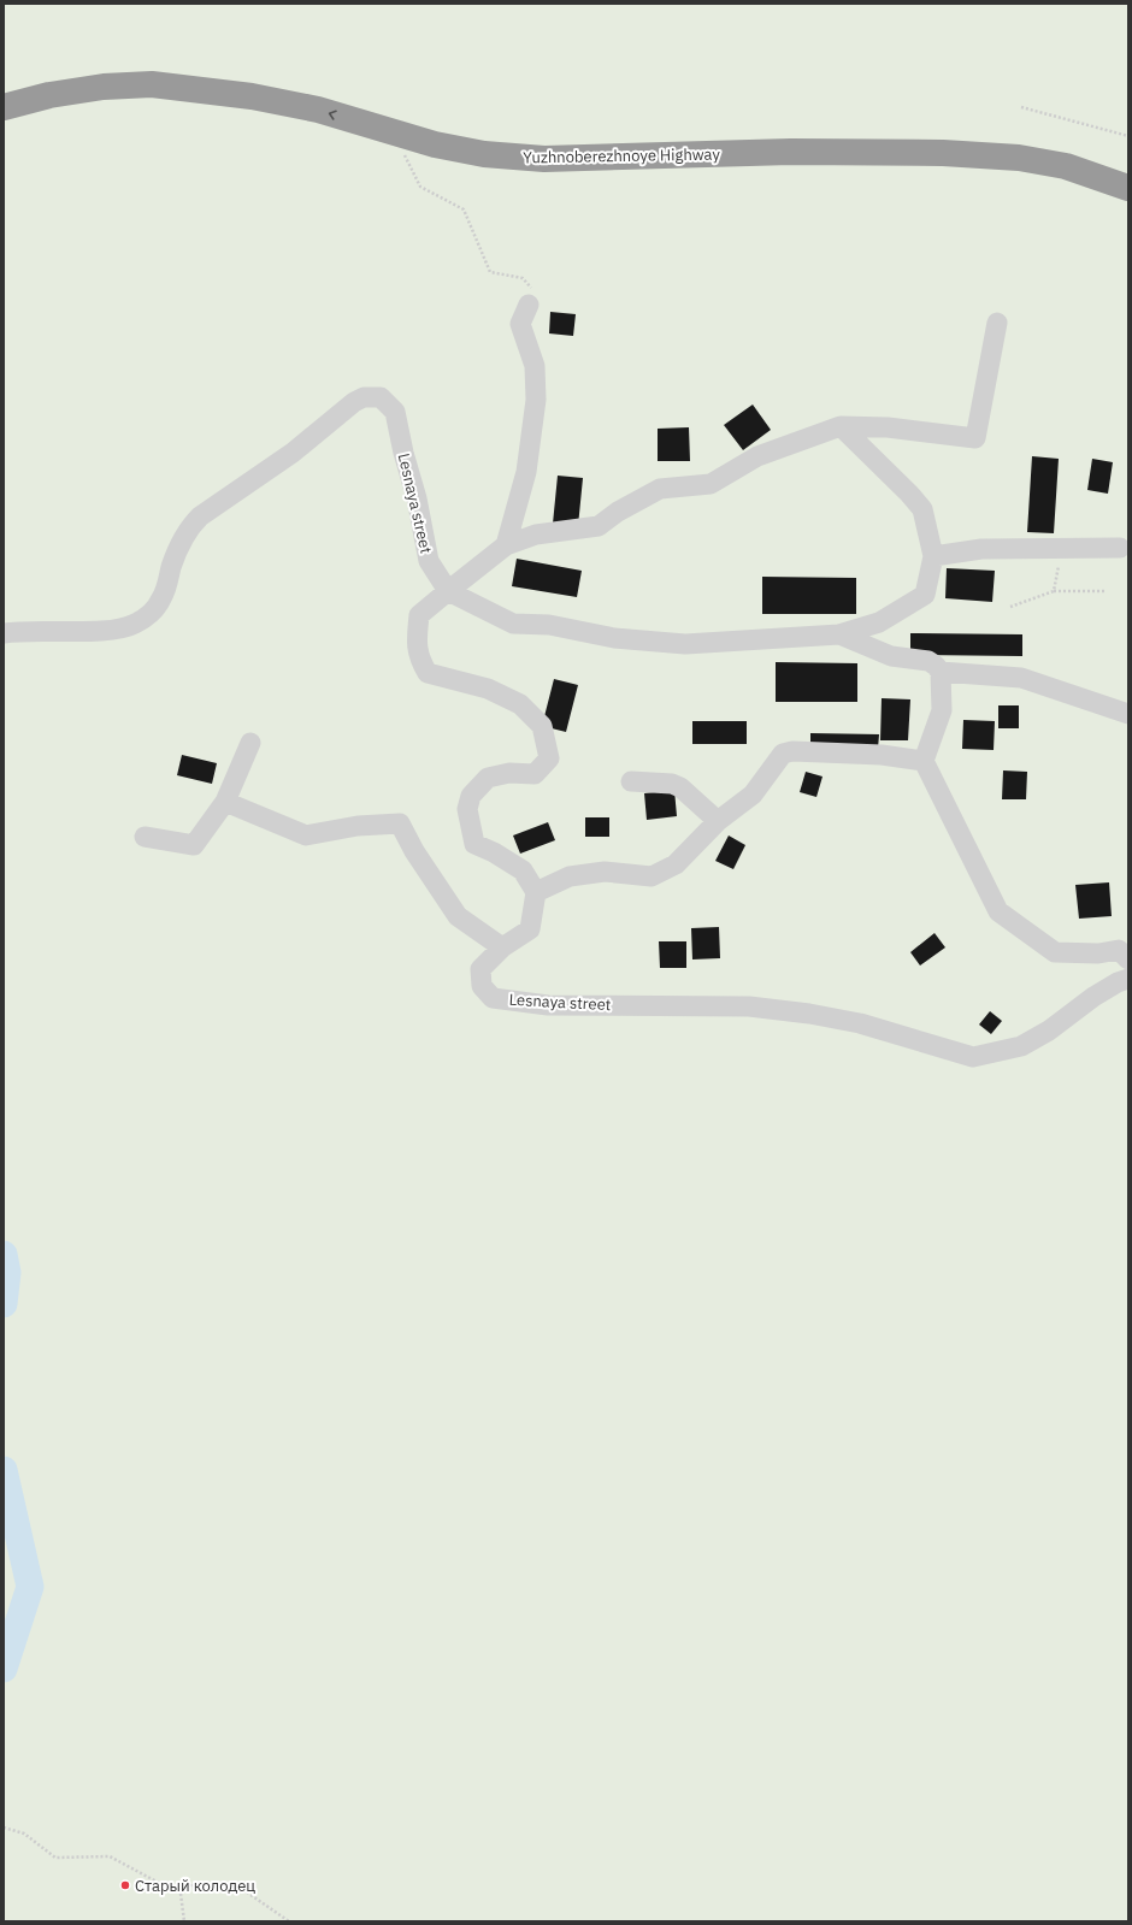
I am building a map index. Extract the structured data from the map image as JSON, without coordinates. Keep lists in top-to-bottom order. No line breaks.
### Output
{"streets":{"highway":["Yuzhnoberezhnoye Highway"],"street":["Lesnaya street"]},"places":["Старый колодец"]}
